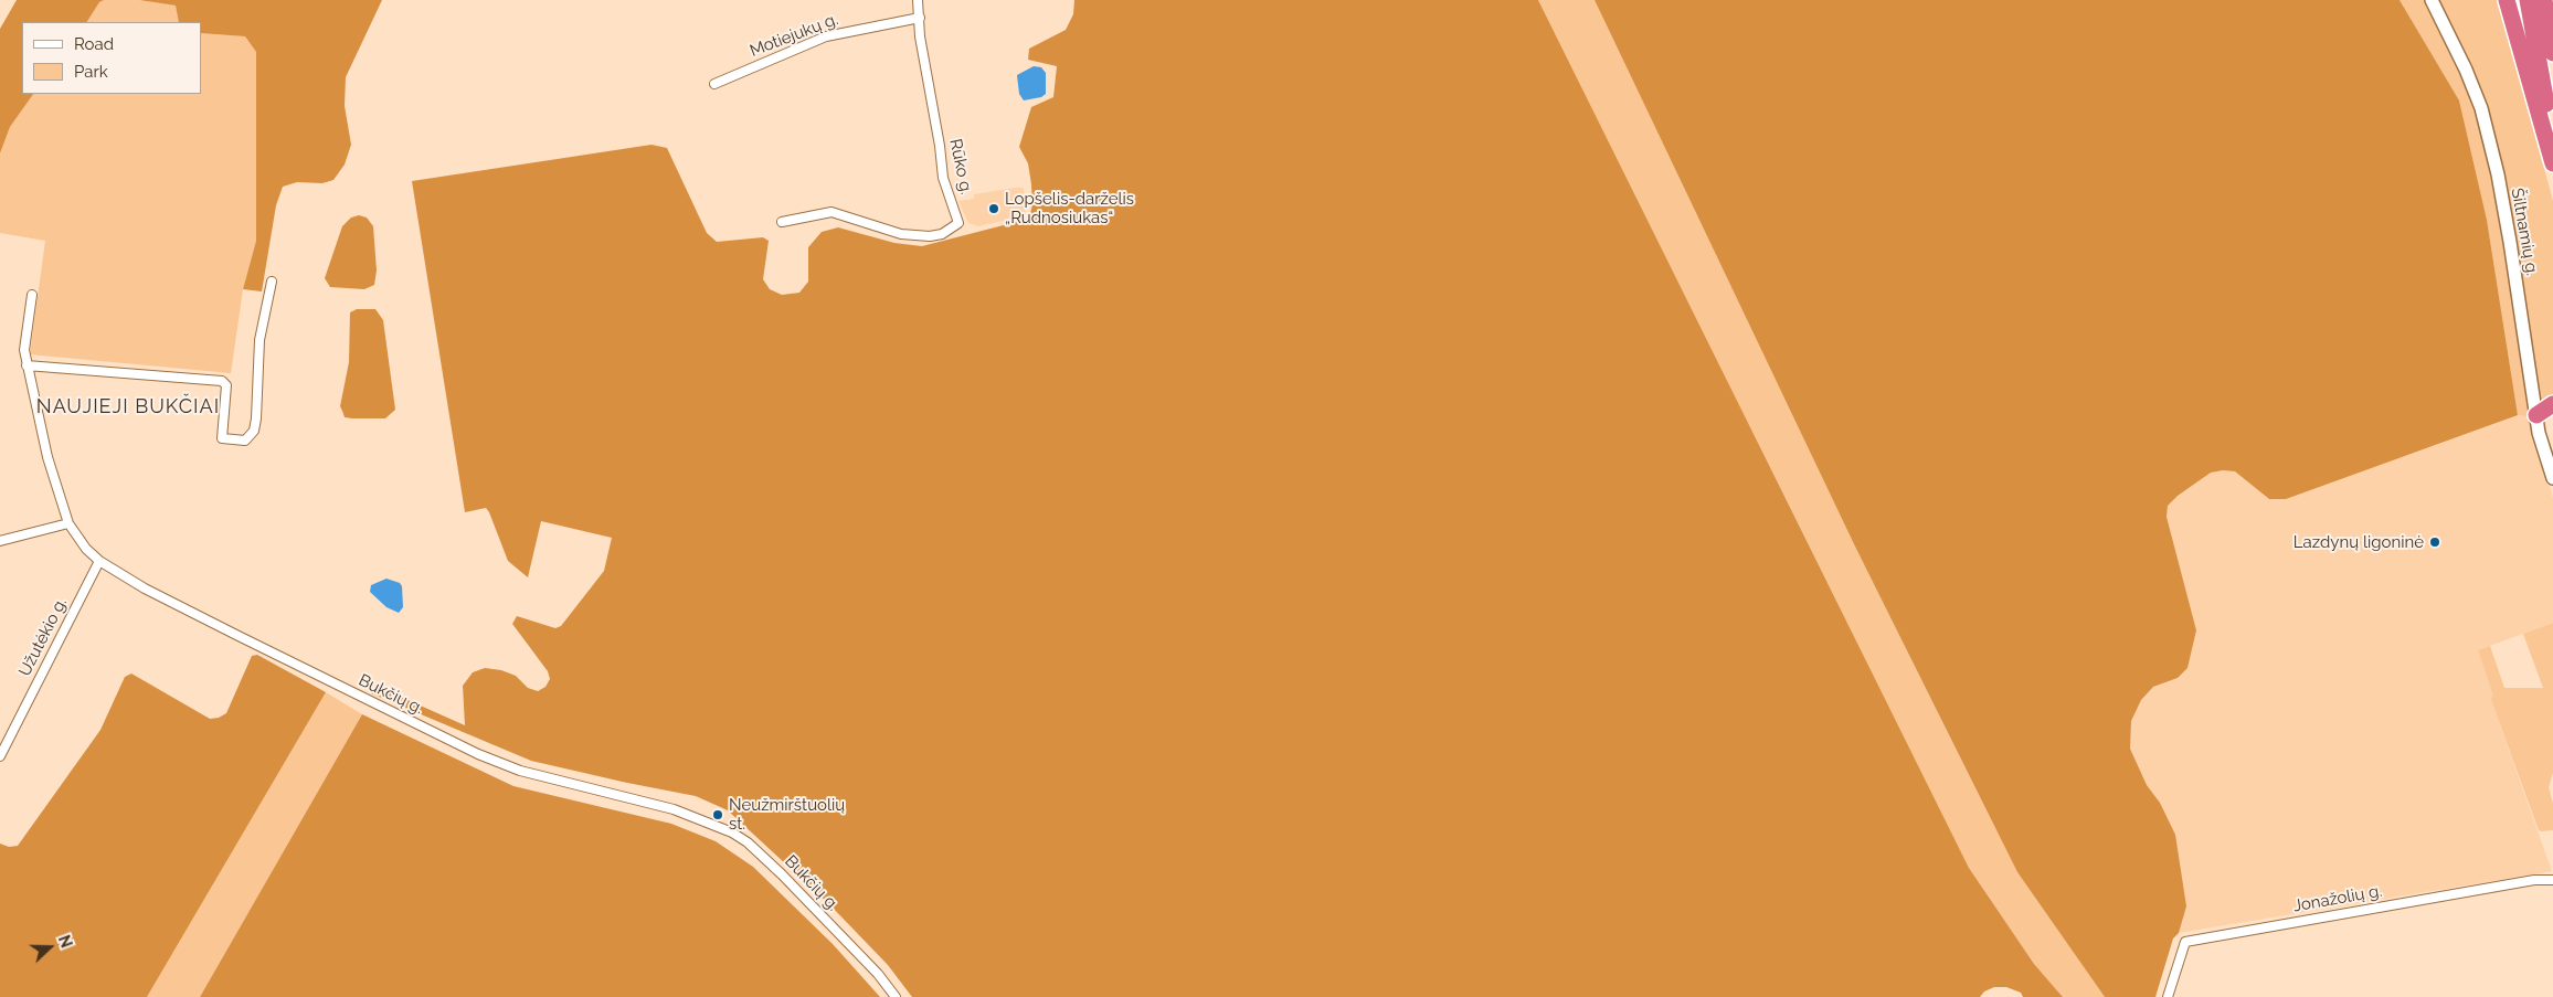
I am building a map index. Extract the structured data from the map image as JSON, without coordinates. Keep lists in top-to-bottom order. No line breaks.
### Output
{"streets":{"street":["Motiejukų g.","Rūko g.","Šiltnamių g.","Užutėkio g.","Bukčių g.","Jonažolių g."]},"crossings":[["Motiejukų g.","Rūko g."],["Užutėkio g.","Bukčių g."]],"districts":["NAUJIEJI BUKČIAI"],"places":["Lopšelis-darželis „Rudnosiukas“","Lazdynų ligoninė","Neužmirštuolių st."],"legend":["Road","Park"],"north":"right"}
